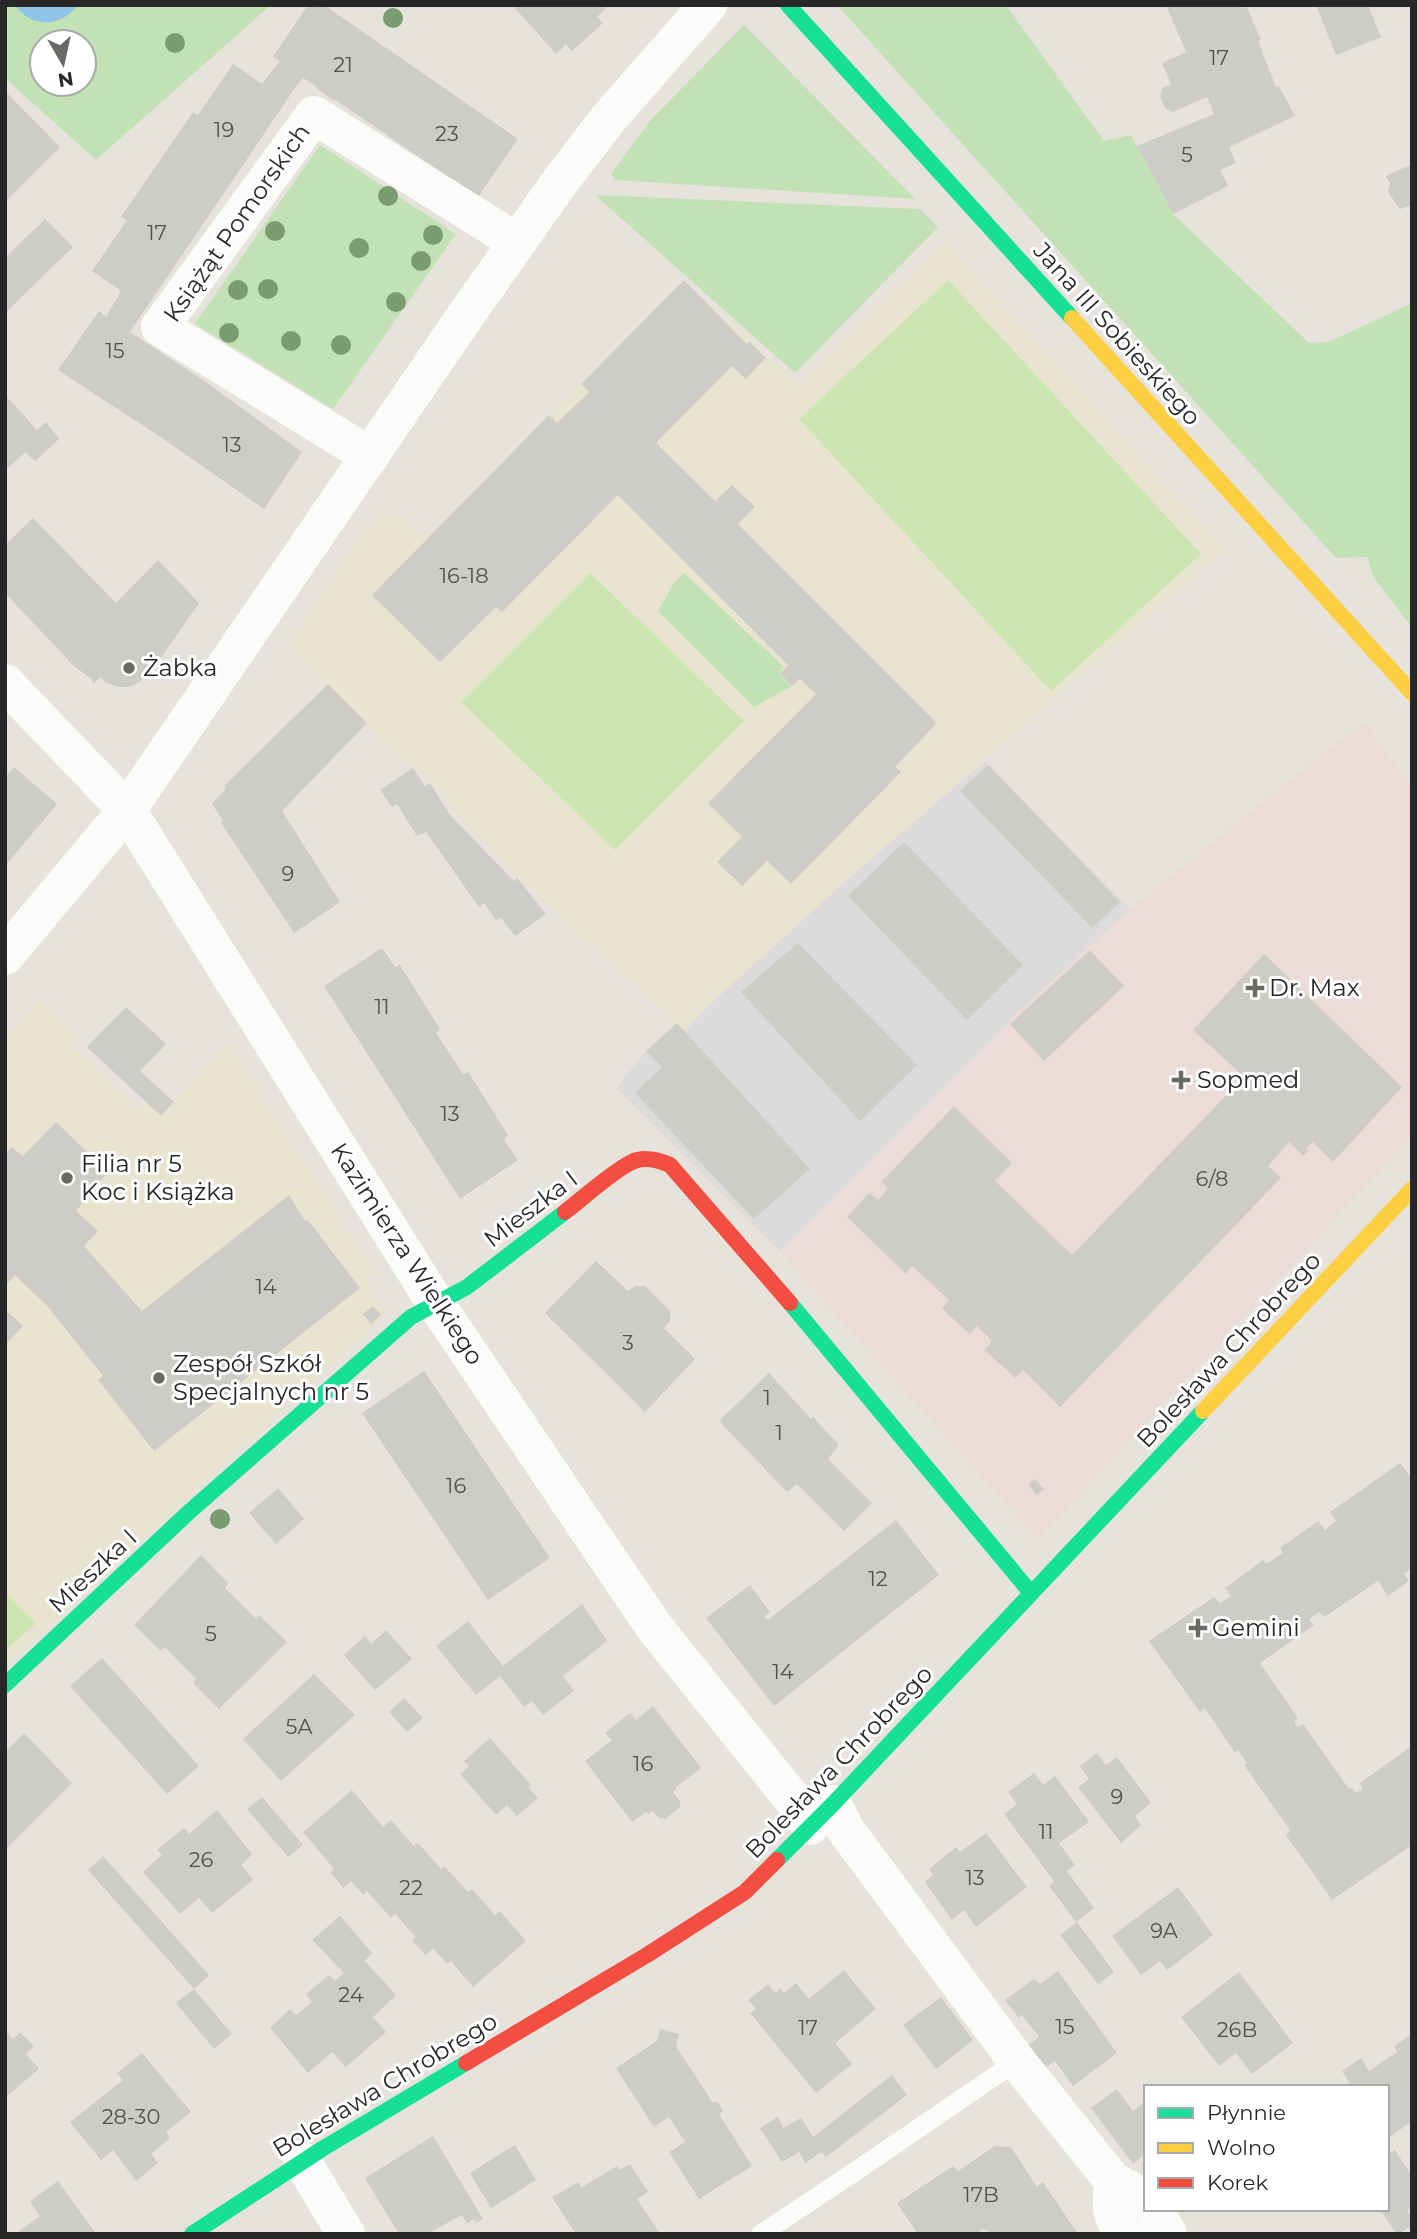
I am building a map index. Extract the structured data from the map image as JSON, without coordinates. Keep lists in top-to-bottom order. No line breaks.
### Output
{"streets":{"street":["Książąt Pomorskich","Jana III Sobieskiego","Mieszka I","Kazimierza Wielkiego","Bolesława Chrobrego"]},"crossings":[["Mieszka I","Kazimierza Wielkiego"],["Mieszka I","Bolesława Chrobrego"],["Kazimierza Wielkiego","Bolesława Chrobrego"]],"places":{"other":["Żabka","Filia nr 5 Koc i Książka","Zespół Szkół Specjalnych nr 5"],"health":["Dr. Max","Sopmed","Gemini"]},"house_numbers":["17","21","19","23","5","17","15","13","16-18","9","11","13","6/8","14","3","1","1","16","12","5","14","5A","16","9","11","26","13","22","9A","24","15","17","26B","28-30","17B"],"legend":["Płynnie","Wolno","Korek"],"north":"bottom"}
